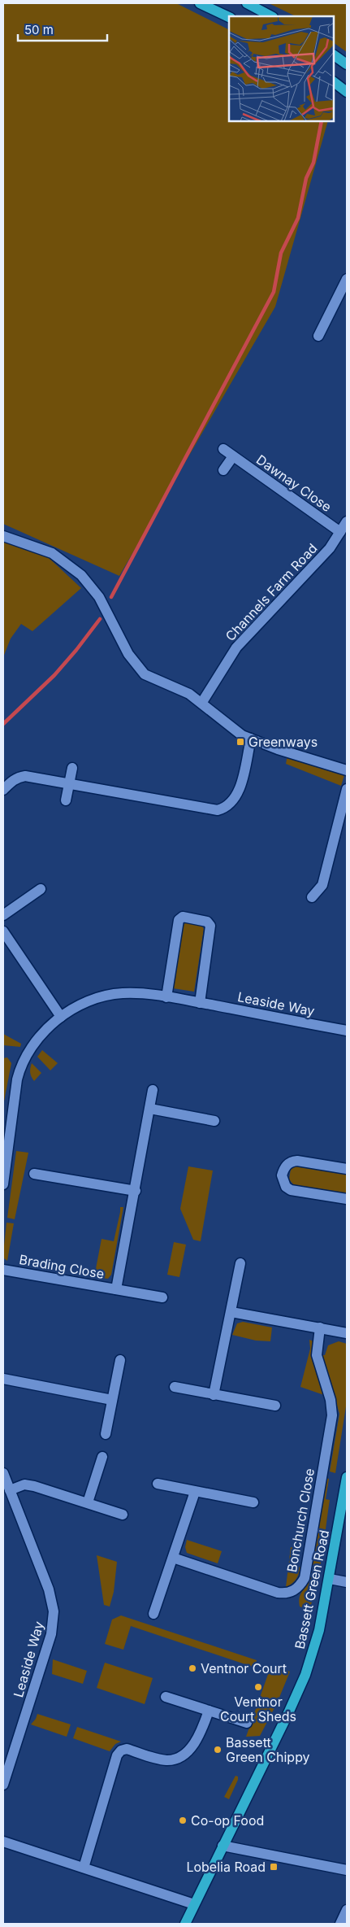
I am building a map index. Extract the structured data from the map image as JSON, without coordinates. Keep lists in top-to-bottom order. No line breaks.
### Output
{"streets":{"main road":["Bassett Green Road"],"street":["Dawnay Close","Channels Farm Road","Leaside Way","Brading Close","Bonchurch Close"]},"crossings":[["Dawnay Close","Channels Farm Road"]],"places":{"transit":["Greenways","Lobelia Road"],"other":["Ventnor Court","Ventnor Court Sheds","Bassett Green Chippy","Co-op Food"]},"scale_bar":"50 m"}
